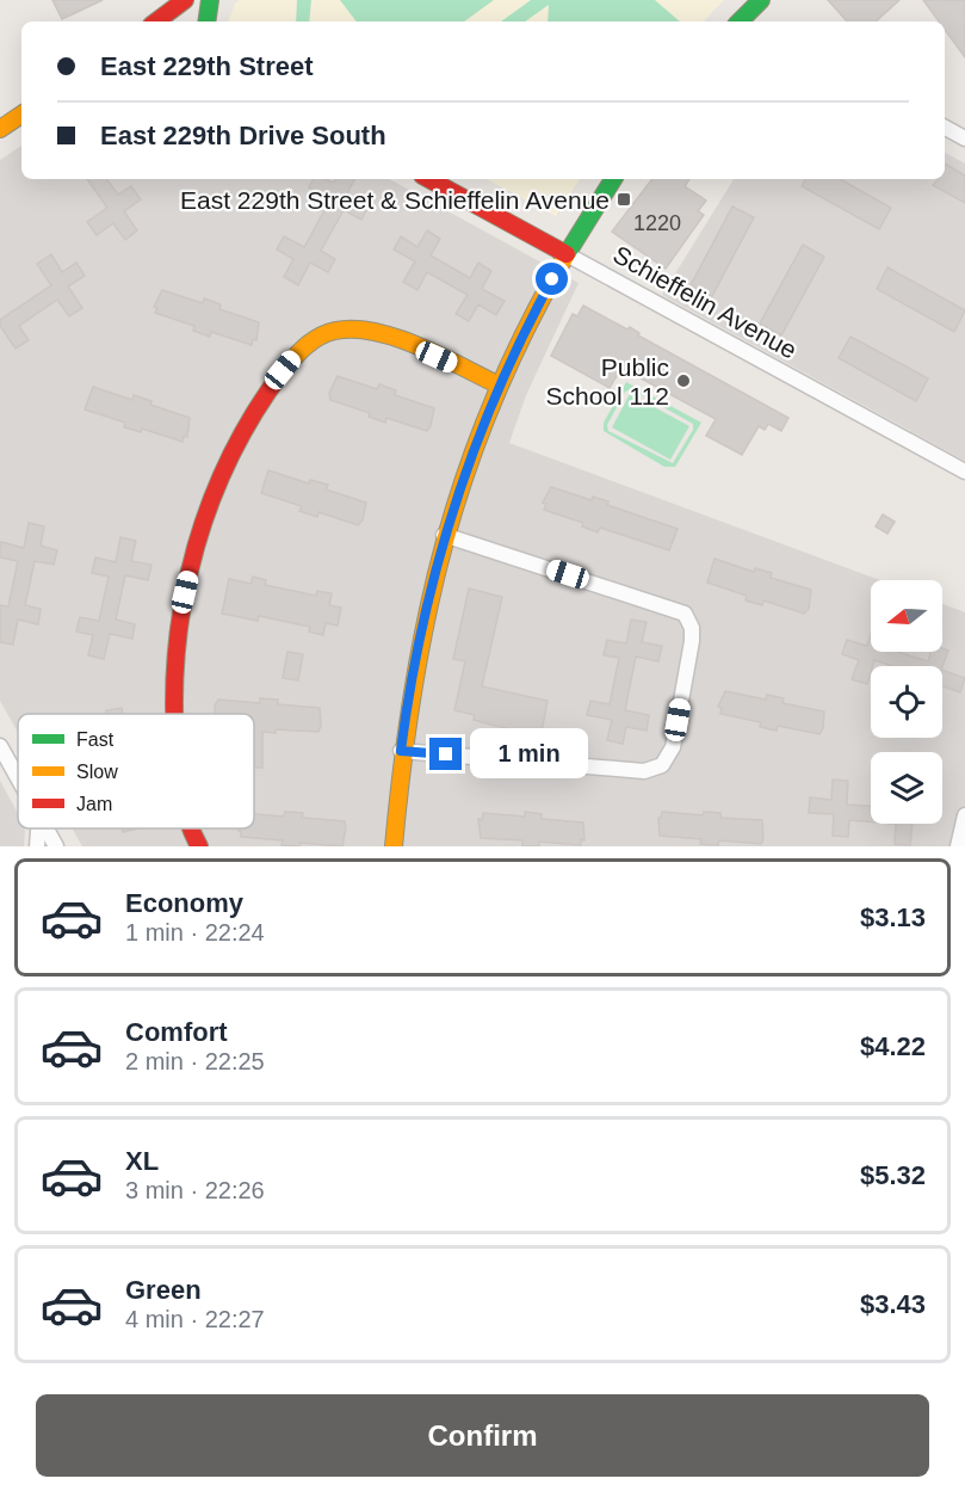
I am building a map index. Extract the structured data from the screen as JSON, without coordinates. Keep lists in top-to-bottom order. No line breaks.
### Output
{"streets":{"street":["Schieffelin Avenue"]},"places":{"transit":["East 229th Street & Schieffelin Avenue"],"other":["Public School 112"]},"house_numbers":["1220"],"legend":["Fast","Slow","Jam"],"north":"left","page":{"banner":["East 229th Street","East 229th Drive South"],"bubble":"1 min","list":[{"name":"Economy","note":"1 min · 22:24","value":"$3.13"},{"name":"Comfort","note":"2 min · 22:25","value":"$4.22"},{"name":"XL","note":"3 min · 22:26","value":"$5.32"},{"name":"Green","note":"4 min · 22:27","value":"$3.43"}],"buttons":"Confirm"}}
